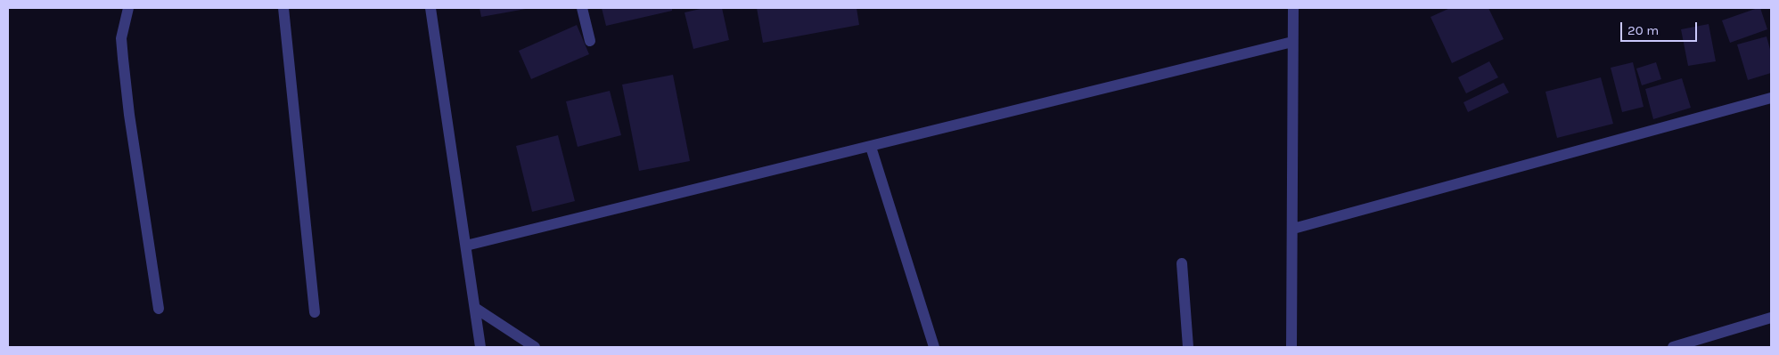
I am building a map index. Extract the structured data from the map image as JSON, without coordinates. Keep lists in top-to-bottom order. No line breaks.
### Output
{"scale_bar":"20 m"}
